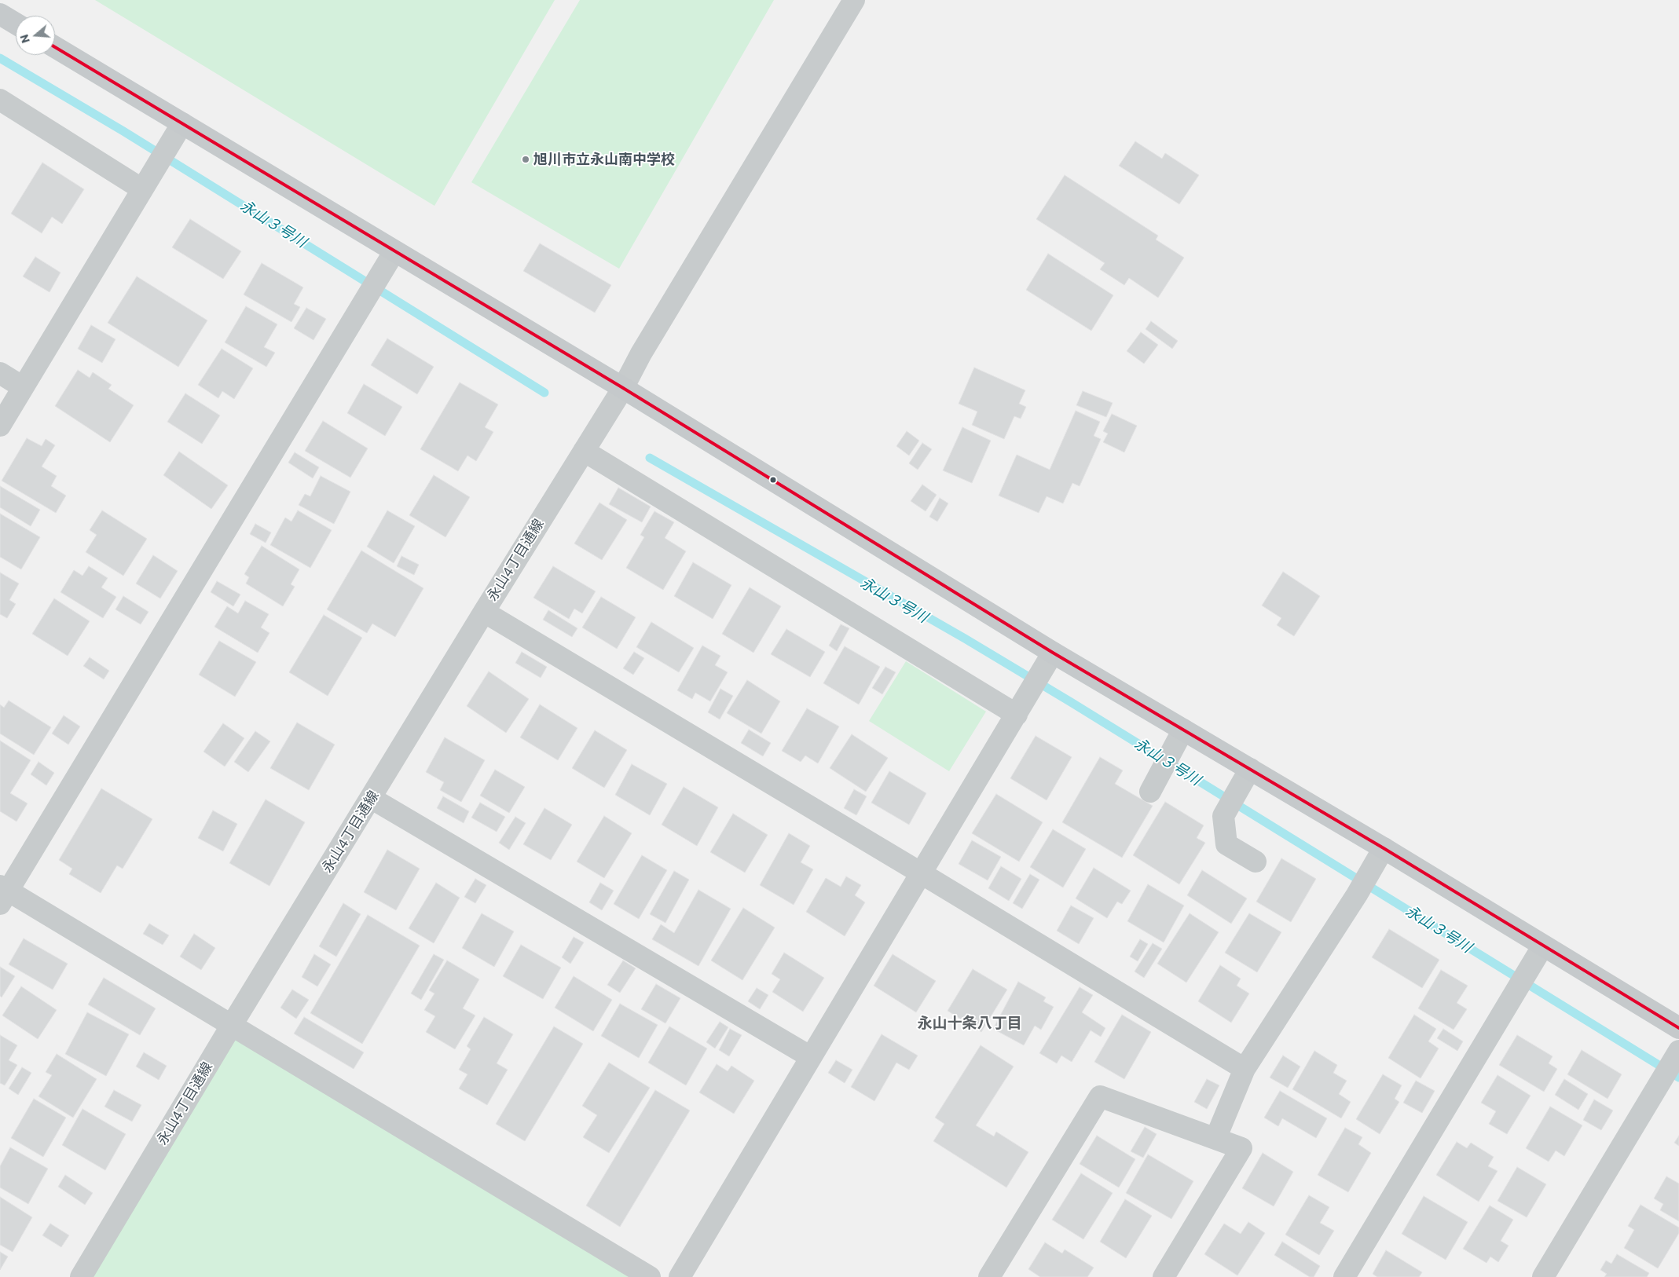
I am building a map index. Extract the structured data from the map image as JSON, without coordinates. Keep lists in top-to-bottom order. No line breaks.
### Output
{"streets":{"street":["永山4丁目通線"]},"districts":["永山十条八丁目"],"water":["永山３号川"],"places":["旭川市立永山南中学校"],"north":"left"}
